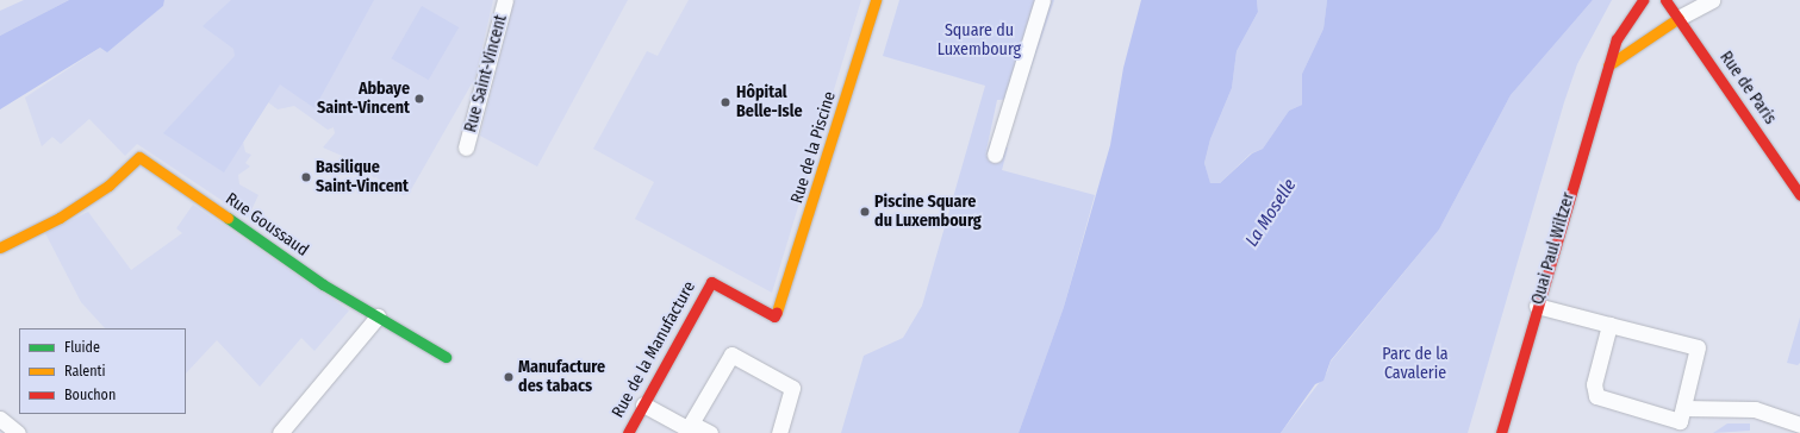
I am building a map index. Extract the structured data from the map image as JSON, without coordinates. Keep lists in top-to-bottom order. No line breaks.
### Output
{"streets":{"street":["Rue Saint-Vincent","Rue de Paris","Rue de la Piscine","Rue Goussaud","Quai Paul Wiltzer","Rue de la Manufacture"]},"crossings":[["Rue de la Piscine","Rue de la Manufacture"]],"water":["La Moselle"],"parks":["Square du Luxembourg","Parc de la Cavalerie"],"places":["Abbaye Saint-Vincent","Hôpital Belle-Isle","Basilique Saint-Vincent","Piscine Square du Luxembourg","Manufacture des tabacs"],"legend":["Fluide","Ralenti","Bouchon"]}
